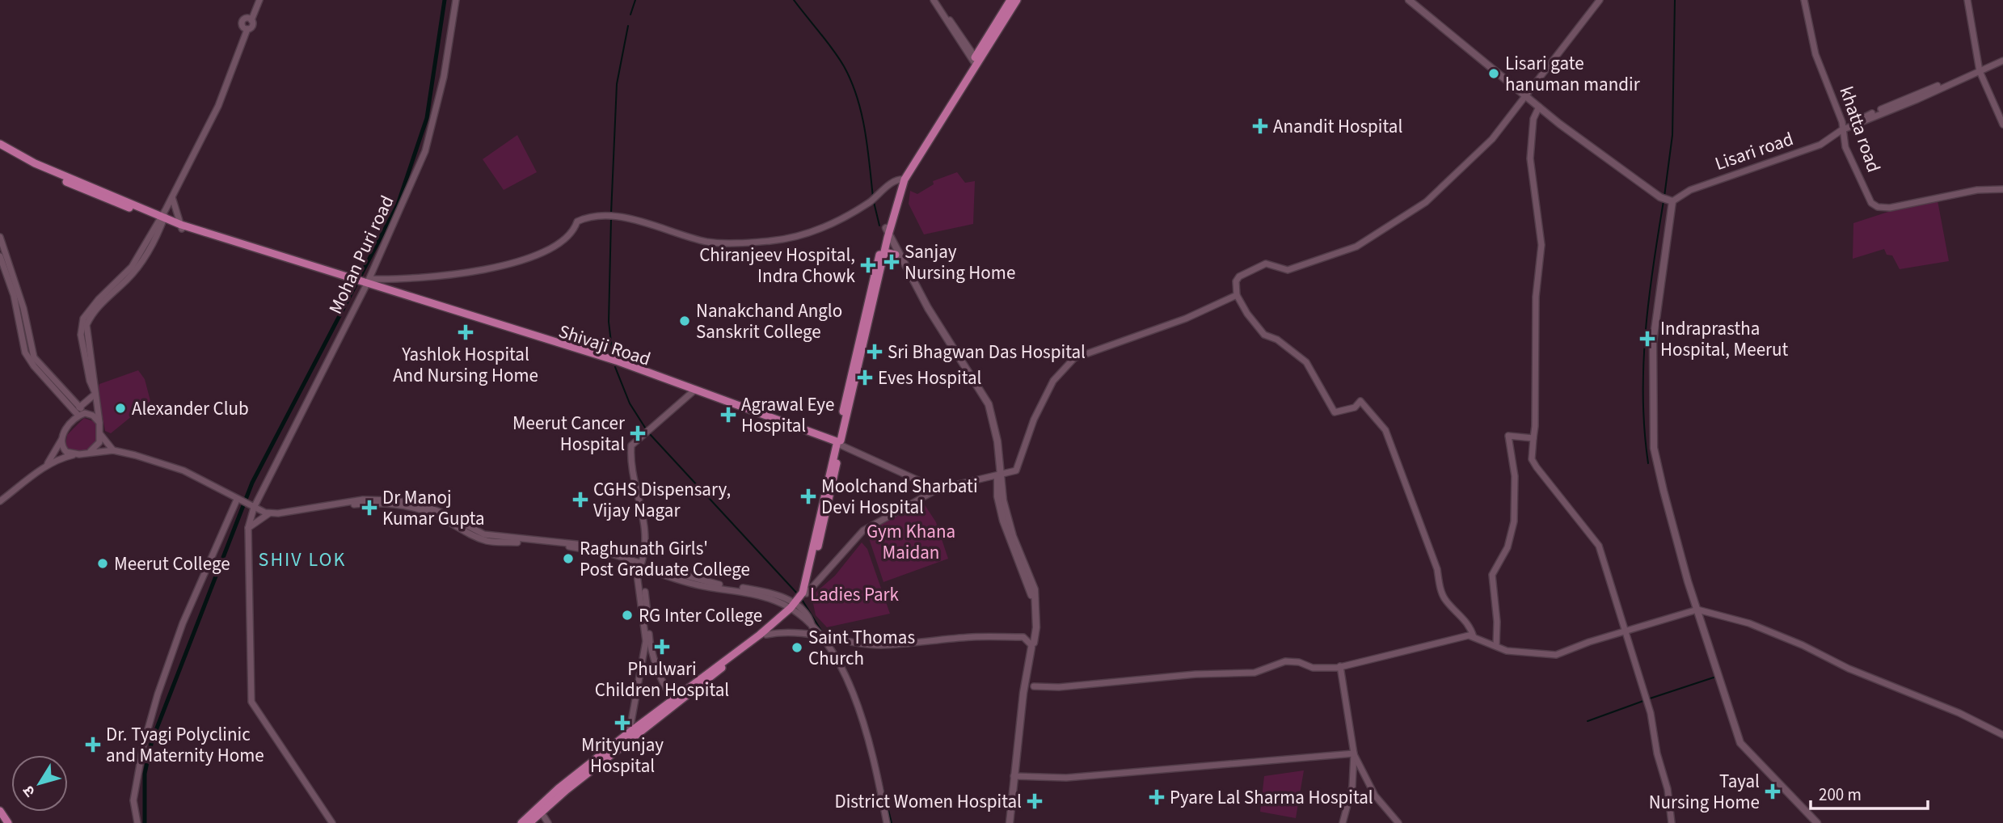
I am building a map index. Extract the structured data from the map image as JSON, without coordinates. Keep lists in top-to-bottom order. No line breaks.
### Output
{"streets":{"main road":["Shivaji Road"],"street":["khatta road","Lisari road","Mohan Puri road"]},"crossings":[["khatta road","Lisari road"],["Mohan Puri road","Shivaji Road"]],"districts":["SHIV LOK"],"parks":["Gym Khana Maidan","Ladies Park"],"places":{"other":["Lisari gate hanuman mandir","Nanakchand Anglo Sanskrit College","Alexander Club","Raghunath Girls' Post Graduate College","Meerut College","RG Inter College","Saint Thomas Church"],"health":["Anandit Hospital","Sanjay Nursing Home","Chiranjeev Hospital, Indra Chowk","Yashlok Hospital And Nursing Home","Indraprastha Hospital, Meerut","Sri Bhagwan Das Hospital","Eves Hospital","Agrawal Eye Hospital","Meerut Cancer Hospital","Moolchand Sharbati Devi Hospital","CGHS Dispensary, Vijay Nagar","Dr Manoj Kumar Gupta","Phulwari Children Hospital","Mrityunjay Hospital","Dr. Tyagi Polyclinic and Maternity Home","Tayal Nursing Home","Pyare Lal Sharma Hospital","District Women Hospital"]},"scale_bar":"200 m","north":"bottom left"}
